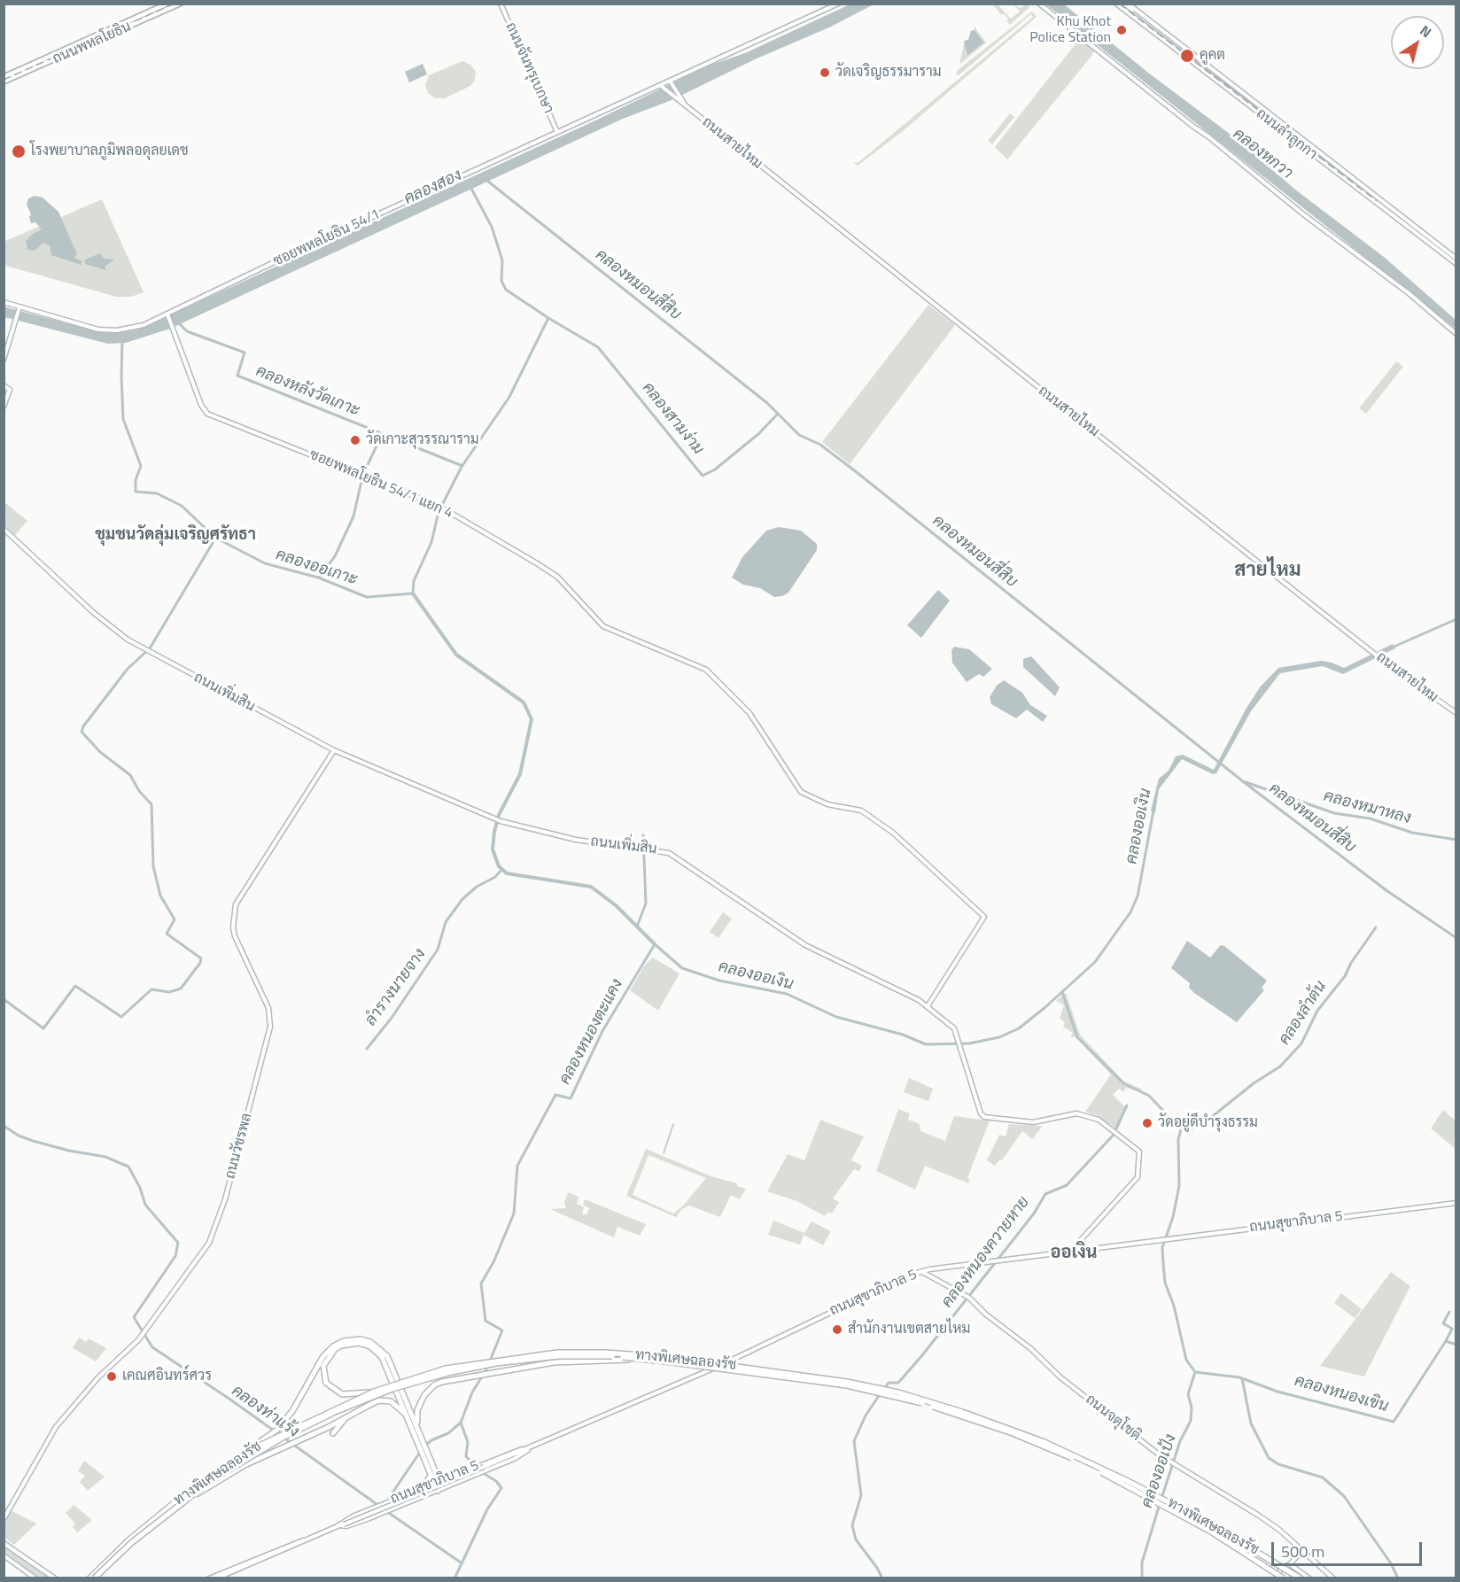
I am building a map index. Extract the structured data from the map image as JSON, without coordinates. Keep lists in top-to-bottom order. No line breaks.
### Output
{"streets":{"highway":["ทางพิเศษฉลองรัช"],"main road":["ถนนพหลโยธิน"],"street":["ถนนจันทรุเบกษา","ถนนลำลูกกา","ถนนสายไหม","ซอยพหลโยธิน 54/1","ซอยพหลโยธิน 54/1 แยก 4","ถนนเพิ่มสิน","ถนนวัชรพล","ถนนสุขาภิบาล 5","ถนนจตุโชติ"]},"crossings":[["ถนนจันทรุเบกษา","ซอยพหลโยธิน 54/1"],["ถนนสายไหม","ซอยพหลโยธิน 54/1"],["ซอยพหลโยธิน 54/1","ซอยพหลโยธิน 54/1 แยก 4"],["ซอยพหลโยธิน 54/1 แยก 4","ถนนเพิ่มสิน"],["ถนนเพิ่มสิน","ถนนวัชรพล"],["ถนนเพิ่มสิน","ถนนสุขาภิบาล 5"],["ถนนสุขาภิบาล 5","ถนนจตุโชติ"]],"districts":["ชุมชนวัดลุ่มเจริญศรัทธา","สายไหม","ออเงิน"],"water":["คลองหกวา","คลองสอง","คลองหมอนสี่สิบ","คลองหลังวัดเกาะ","คลองสามง่าม","คลองออเกาะ","คลองหมาหลง","คลองออเงิน","ลำรางนายจาง","คลองลำต้น","คลองหนองตะแคง","คลองหนองควายหาย","คลองหนองเขิน","คลองท่าแร้ง","คลองออเป้ง"],"places":["Khu Khot Police Station","คูคต","วัดเจริญธรรมาราม","โรงพยาบาลภูมิพลอดุลยเดช","วัดเกาะสุวรรณาราม","วัดอยู่ดีบำรุงธรรม","สำนักงานเขตสายไหม","เคณศอินทร์ศวร"],"scale_bar":"500 m","north":"top right"}
